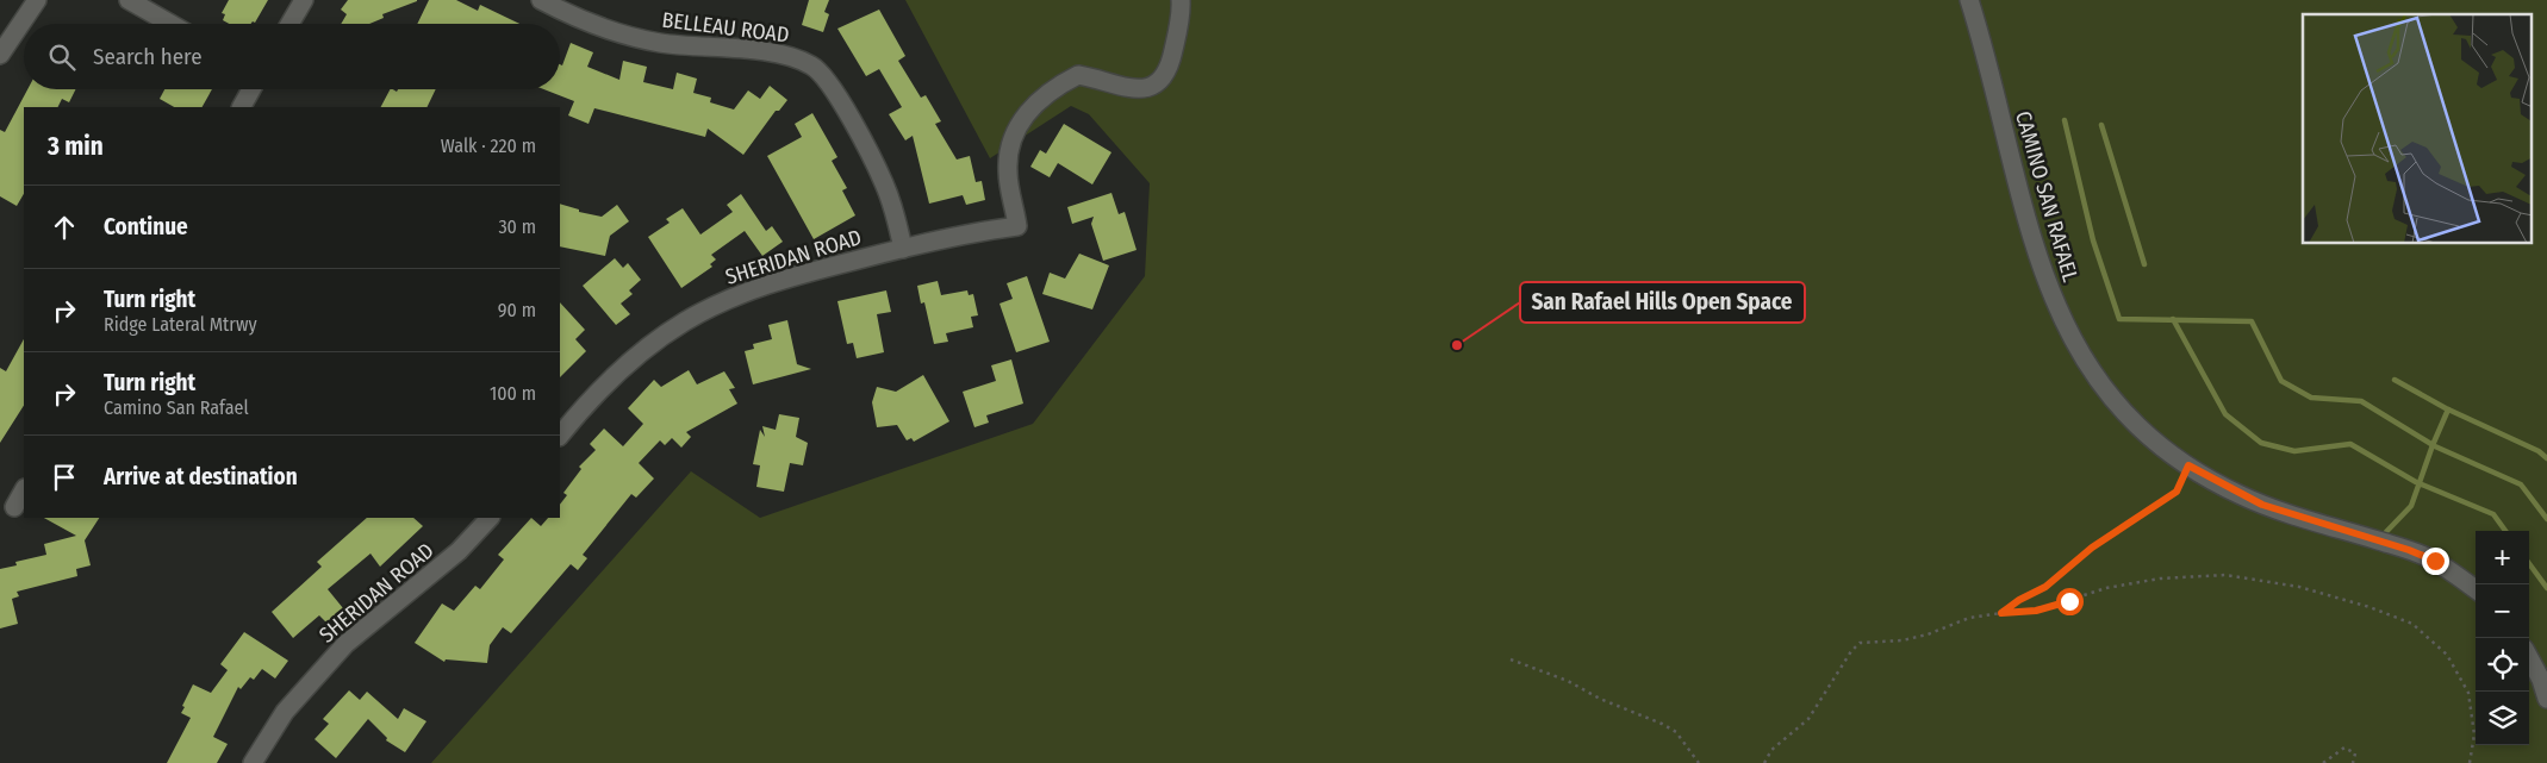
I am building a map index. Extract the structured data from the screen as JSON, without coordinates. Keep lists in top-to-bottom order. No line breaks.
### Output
{"streets":{"street":["BELLEAU ROAD","CAMINO SAN RAFAEL","SHERIDAN ROAD"]},"crossings":[["BELLEAU ROAD","SHERIDAN ROAD"]],"places":["San Rafael Hills Open Space"],"page":{"search":"Search here","heading":["3 min","Walk · 220 m"],"list":[["Continue","30 m"],["Turn right","Ridge Lateral Mtrwy","90 m"],["Turn right","Camino San Rafael","100 m"],"Arrive at destination"],"map_buttons":["+","−"]}}
